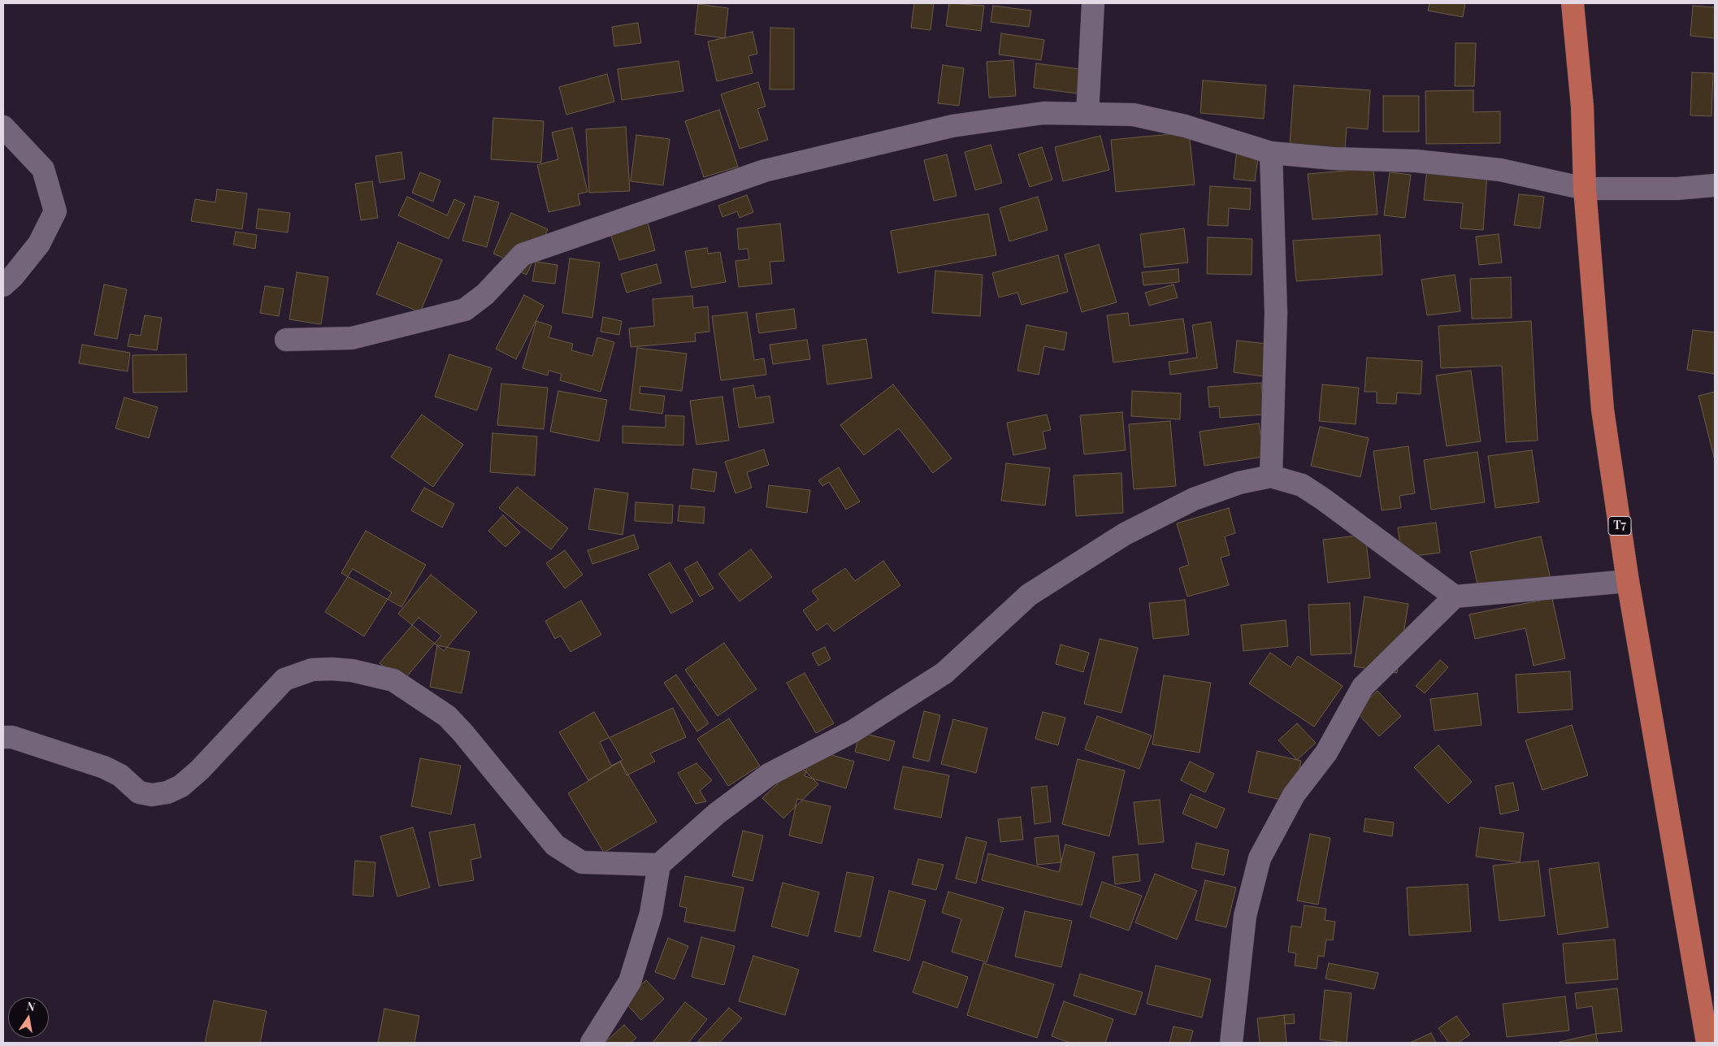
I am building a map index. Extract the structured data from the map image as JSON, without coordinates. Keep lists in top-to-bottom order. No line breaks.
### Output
{"streets":{"highway":["T7"]},"north":"top"}
